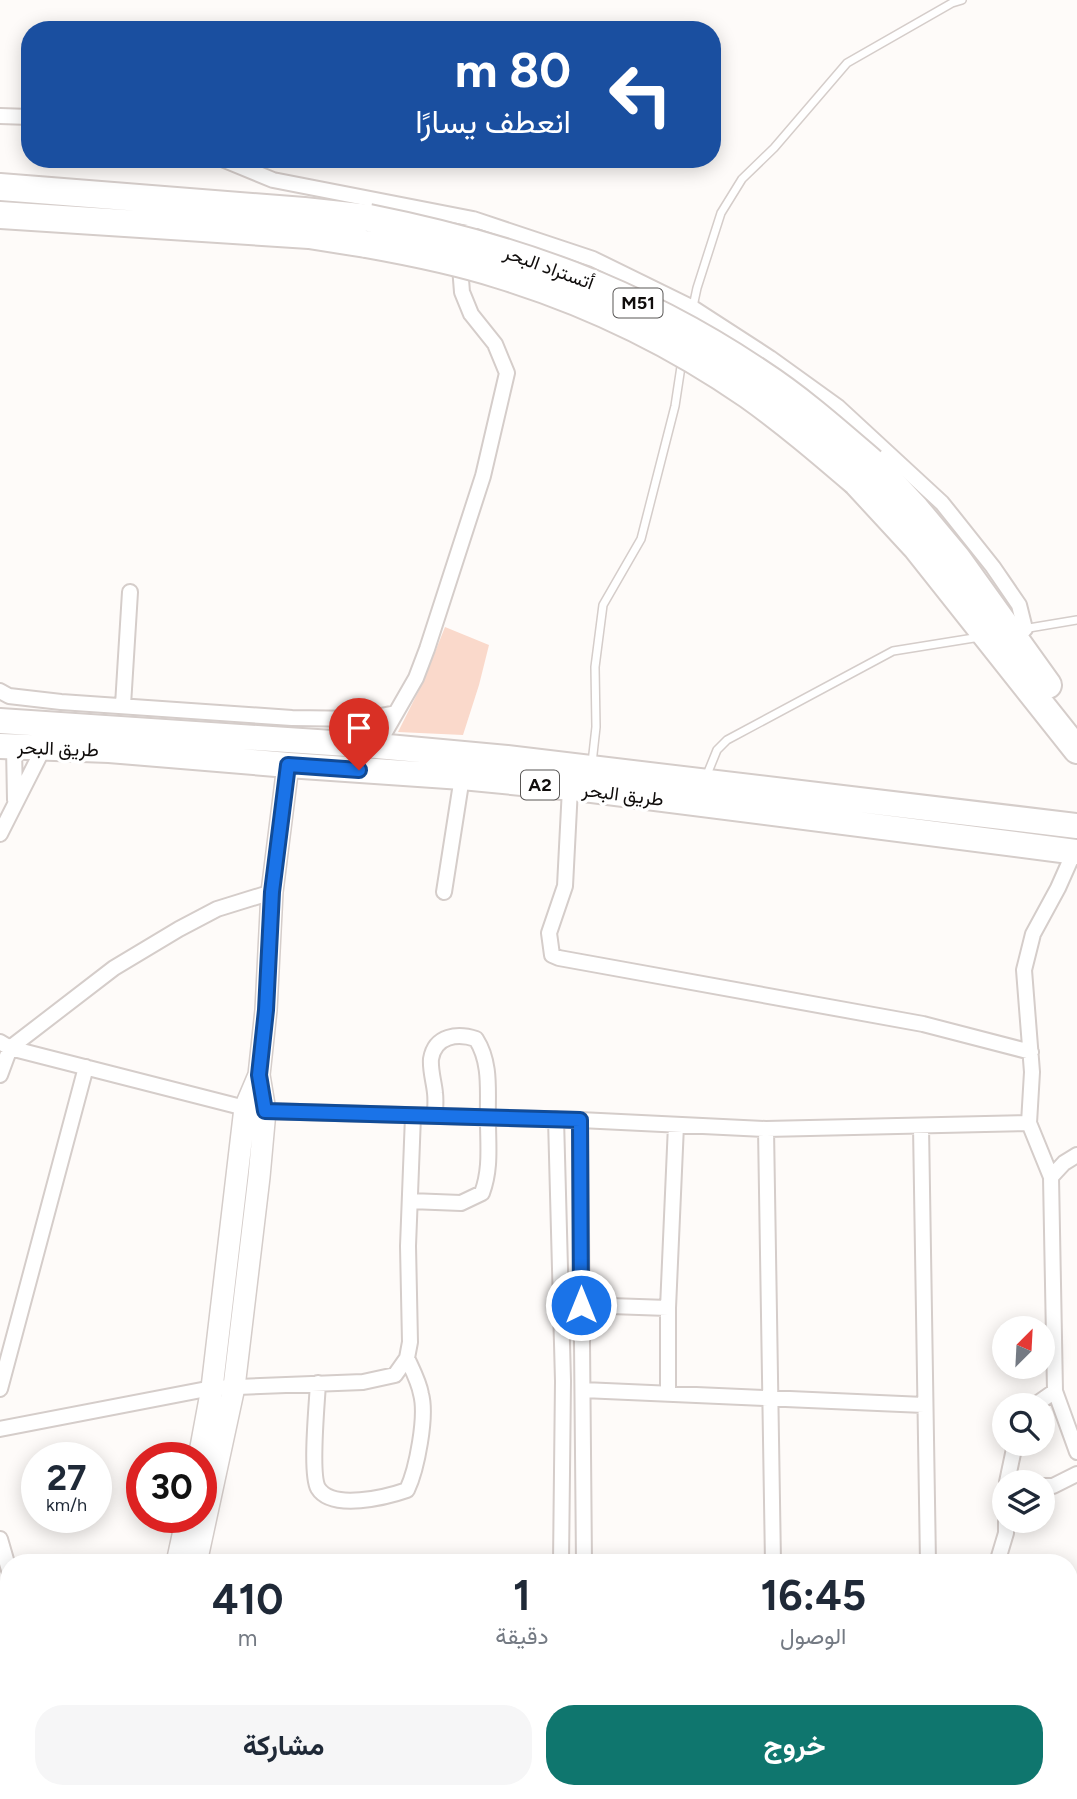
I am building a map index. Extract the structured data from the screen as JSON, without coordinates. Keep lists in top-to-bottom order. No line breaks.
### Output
{"streets":{"highway":["أتستراد البحر","M51","طريق البحر","A2"]},"crossings":[["أتستراد البحر","M51"]],"north":"top right","page":{"turn":["80 m","انعطف يسارًا"],"speed":"27 km/h","limit":"30","eta":["16:45","الوصول","1","دقيقة","410","m"],"buttons":["خروج","مشاركة"]}}
